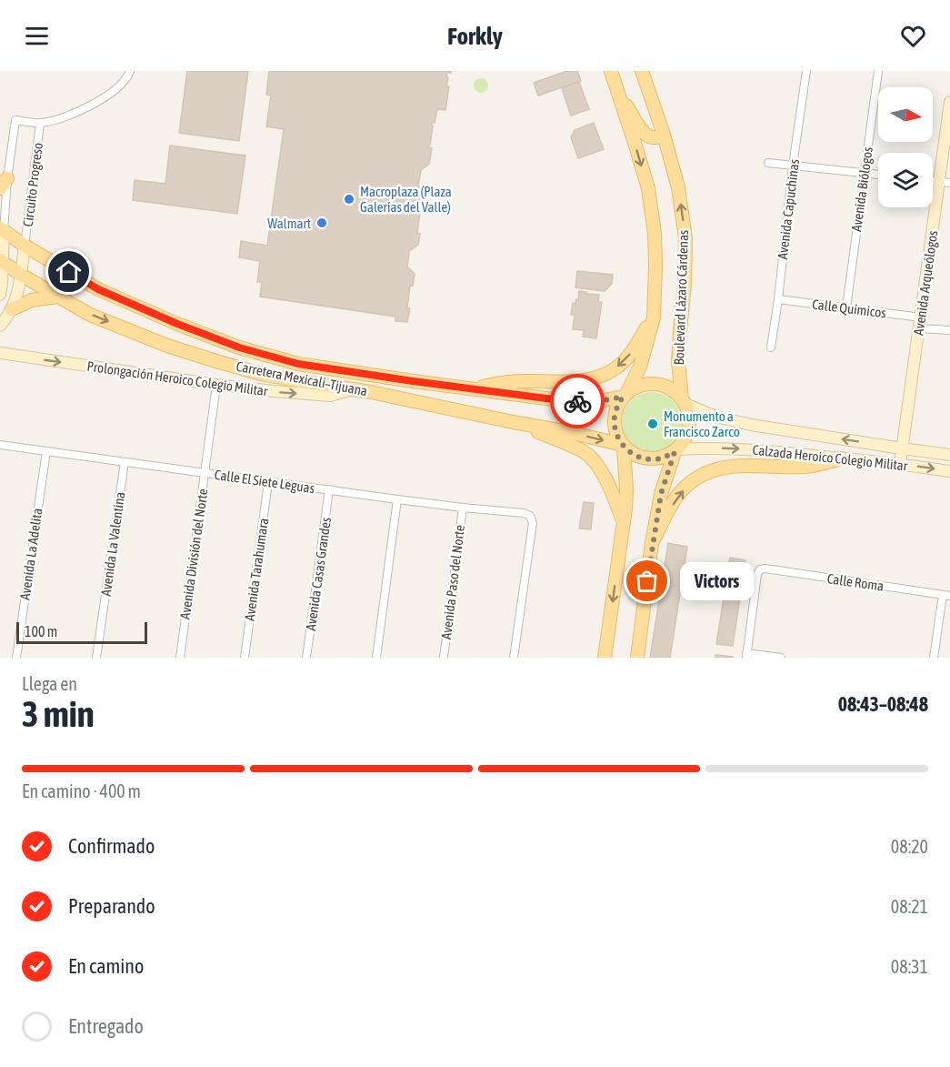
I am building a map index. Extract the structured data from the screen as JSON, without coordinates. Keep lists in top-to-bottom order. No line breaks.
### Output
{"streets":{"main road":["Boulevard Lázaro Cárdenas","Carretera Mexicali–Tijuana"],"street":["Circuito Progreso","Avenida Biólogos","Avenida Capuchinas","Avenida Arqueólogos","Calle Químicos","Prolongación Heroico Colegio Militar","Calzada Heroico Colegio Militar","Calle El Siete Leguas","Avenida La Valentina","Avenida La Adelita","Avenida División del Norte","Avenida Tarahumara","Avenida Casas Grandes","Avenida Paso del Norte","Calle Roma"]},"crossings":[["Circuito Progreso","Carretera Mexicali–Tijuana"],["Avenida Biólogos","Calle Químicos"],["Avenida Capuchinas","Calle Químicos"],["Avenida Arqueólogos","Calle Químicos"],["Avenida Arqueólogos","Calzada Heroico Colegio Militar"],["Boulevard Lázaro Cárdenas","Carretera Mexicali–Tijuana"],["Boulevard Lázaro Cárdenas","Calzada Heroico Colegio Militar"],["Prolongación Heroico Colegio Militar","Carretera Mexicali–Tijuana"],["Prolongación Heroico Colegio Militar","Avenida División del Norte"],["Carretera Mexicali–Tijuana","Calzada Heroico Colegio Militar"],["Calle El Siete Leguas","Avenida La Valentina"],["Calle El Siete Leguas","Avenida La Adelita"],["Calle El Siete Leguas","Avenida División del Norte"],["Calle El Siete Leguas","Avenida Tarahumara"],["Calle El Siete Leguas","Avenida Casas Grandes"],["Calle El Siete Leguas","Avenida Paso del Norte"]],"one_way":["Prolongación Heroico Colegio Militar"],"places":["Macroplaza (Plaza Galerías del Valle)","Walmart","Monumento a Francisco Zarco","Victors"],"scale_bar":"100 m","north":"right","page":{"header":"Forkly","bubble":"Victors","scale":"100 m","heading":["3 min","Llega en","08:43–08:48"],"bar":"En camino · 400 m","list":[["Confirmado","08:20"],["Preparando","08:21"],["En camino","08:31"],"Entregado"]}}
